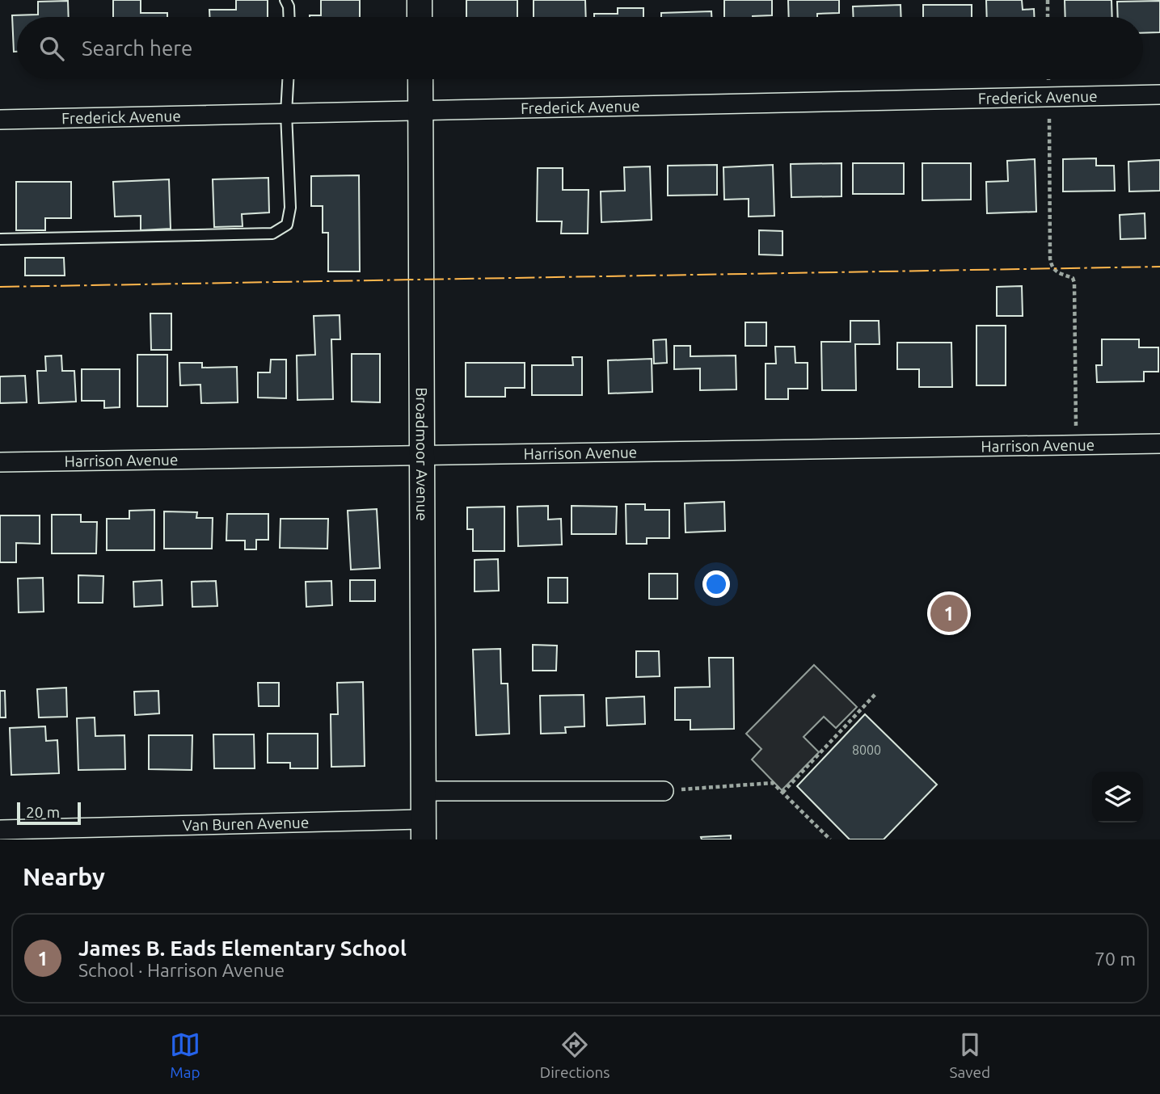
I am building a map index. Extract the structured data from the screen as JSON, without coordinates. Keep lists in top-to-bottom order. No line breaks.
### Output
{"streets":{"street":["Frederick Avenue","Harrison Avenue","Broadmoor Avenue","Van Buren Avenue"]},"crossings":[["Frederick Avenue","Broadmoor Avenue"],["Harrison Avenue","Broadmoor Avenue"],["Broadmoor Avenue","Van Buren Avenue"]],"house_numbers":["8000"],"scale_bar":"20 m","page":{"search":"Search here","pins":"1","scale":"20 m","heading":"Nearby","list":[{"mark":"1","name":"James B. Eads Elementary School","note":"School · Harrison Avenue","value":"70 m"}],"nav":["Map","Directions","Saved"]}}
